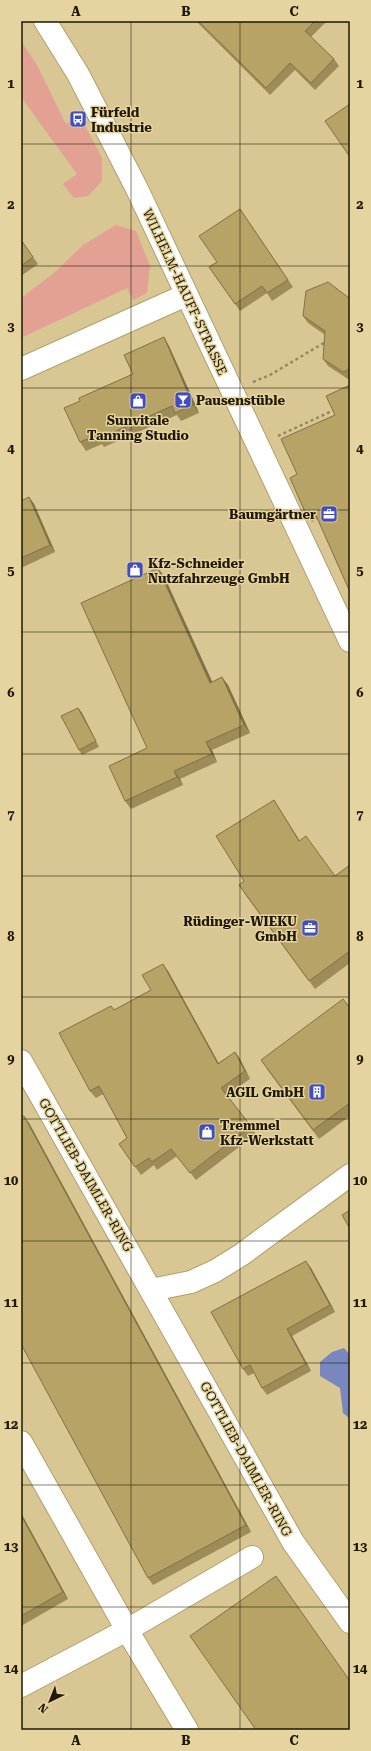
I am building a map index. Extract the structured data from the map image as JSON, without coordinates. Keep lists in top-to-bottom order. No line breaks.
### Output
{"streets":{"street":["WILHELM-HAUFF-STRASSE","GOTTLIEB-DAIMLER-RING"]},"places":{"bus stop":["Fürfeld Industrie"],"bar":["Pausenstüble"],"shop":["Sunvitale Tanning Studio","Kfz-Schneider Nutzfahrzeuge GmbH","Tremmel Kfz-Werkstatt"],"office":["Baumgärtner","Rüdinger-WIEKU GmbH"],"building":["AGIL GmbH"]},"north":"bottom left","grid":{"columns":["A","B","C"],"rows":["1","2","3","4","5","6","7","8","9","10","11","12","13","14"]}}
